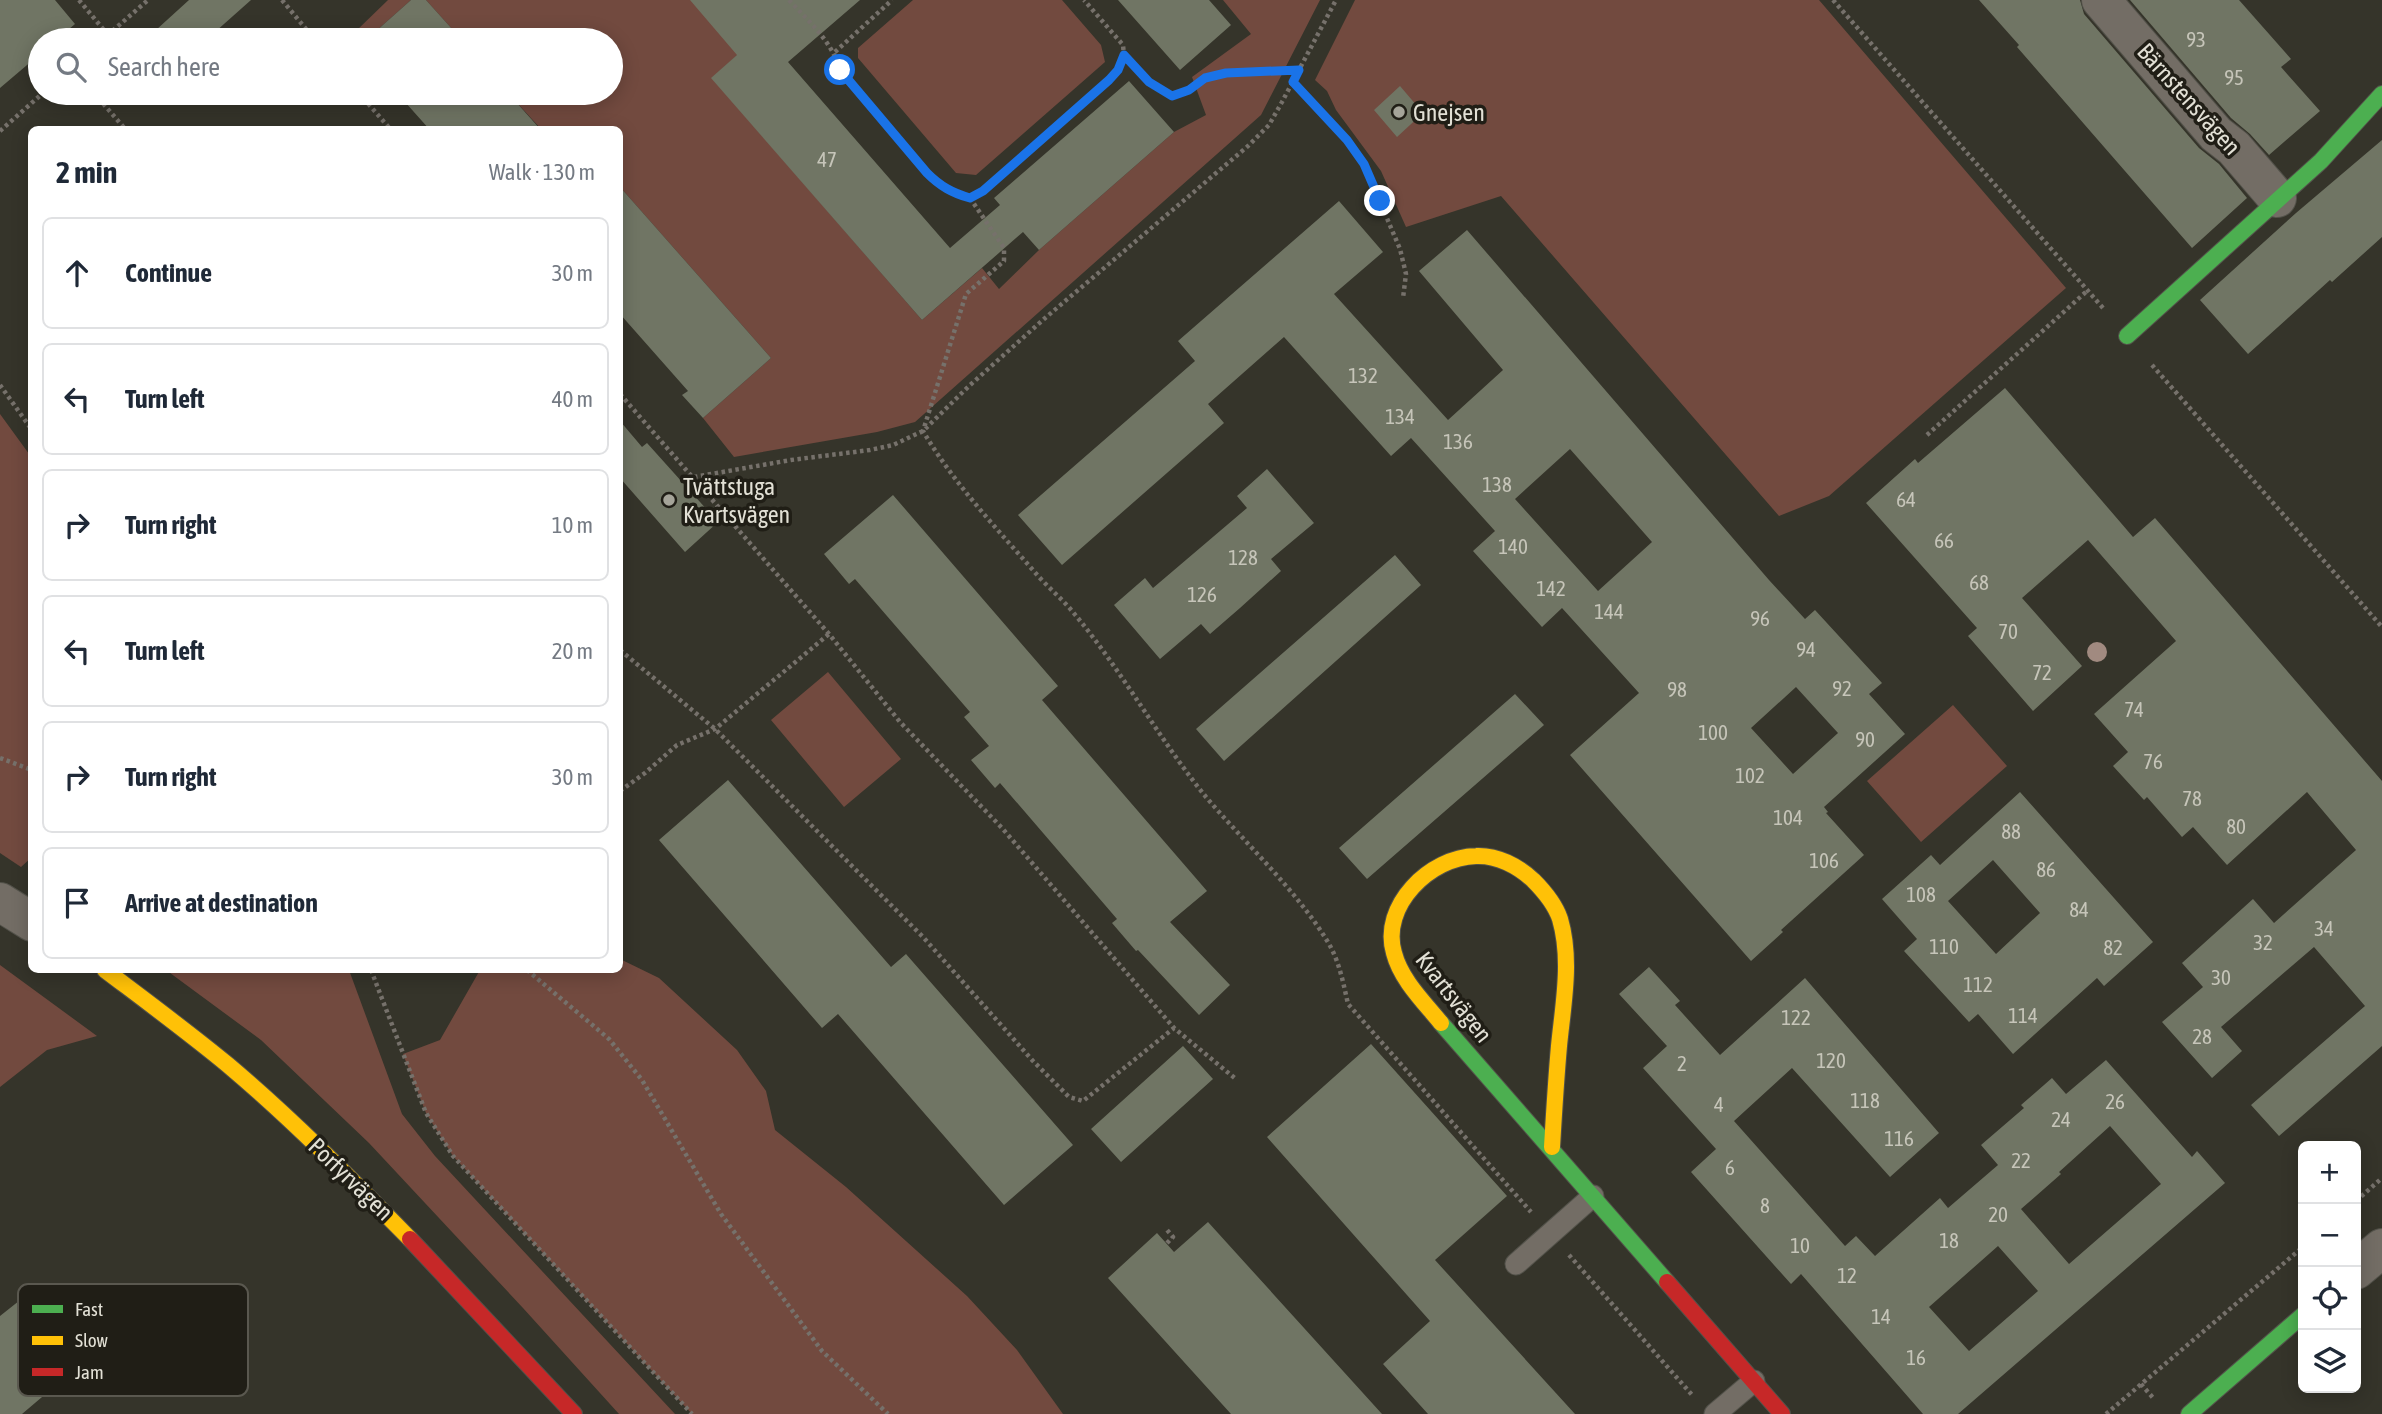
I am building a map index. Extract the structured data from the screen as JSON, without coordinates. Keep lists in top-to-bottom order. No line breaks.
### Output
{"streets":{"street":["Bärnstensvägen","Kvartsvägen","Porfyrvägen"]},"places":["Gnejsen","Tvättstuga Kvartsvägen"],"house_numbers":["93","95","47","132","134","136","138","64","66","140","128","68","142","126","144","96","70","94","72","92","98","74","100","90","76","102","78","104","80","88","106","86","108","84","34","32","110","82","30","112","114","122","28","120","2","118","26","4","24","116","22","6","8","20","18","10","12","14","16"],"legend":["Fast","Slow","Jam"],"page":{"search":"Search here","heading":["2 min","Walk · 130 m"],"list":[["Continue","30 m"],["Turn left","40 m"],["Turn right","10 m"],["Turn left","20 m"],["Turn right","30 m"],"Arrive at destination"],"map_buttons":["+","−"]}}
